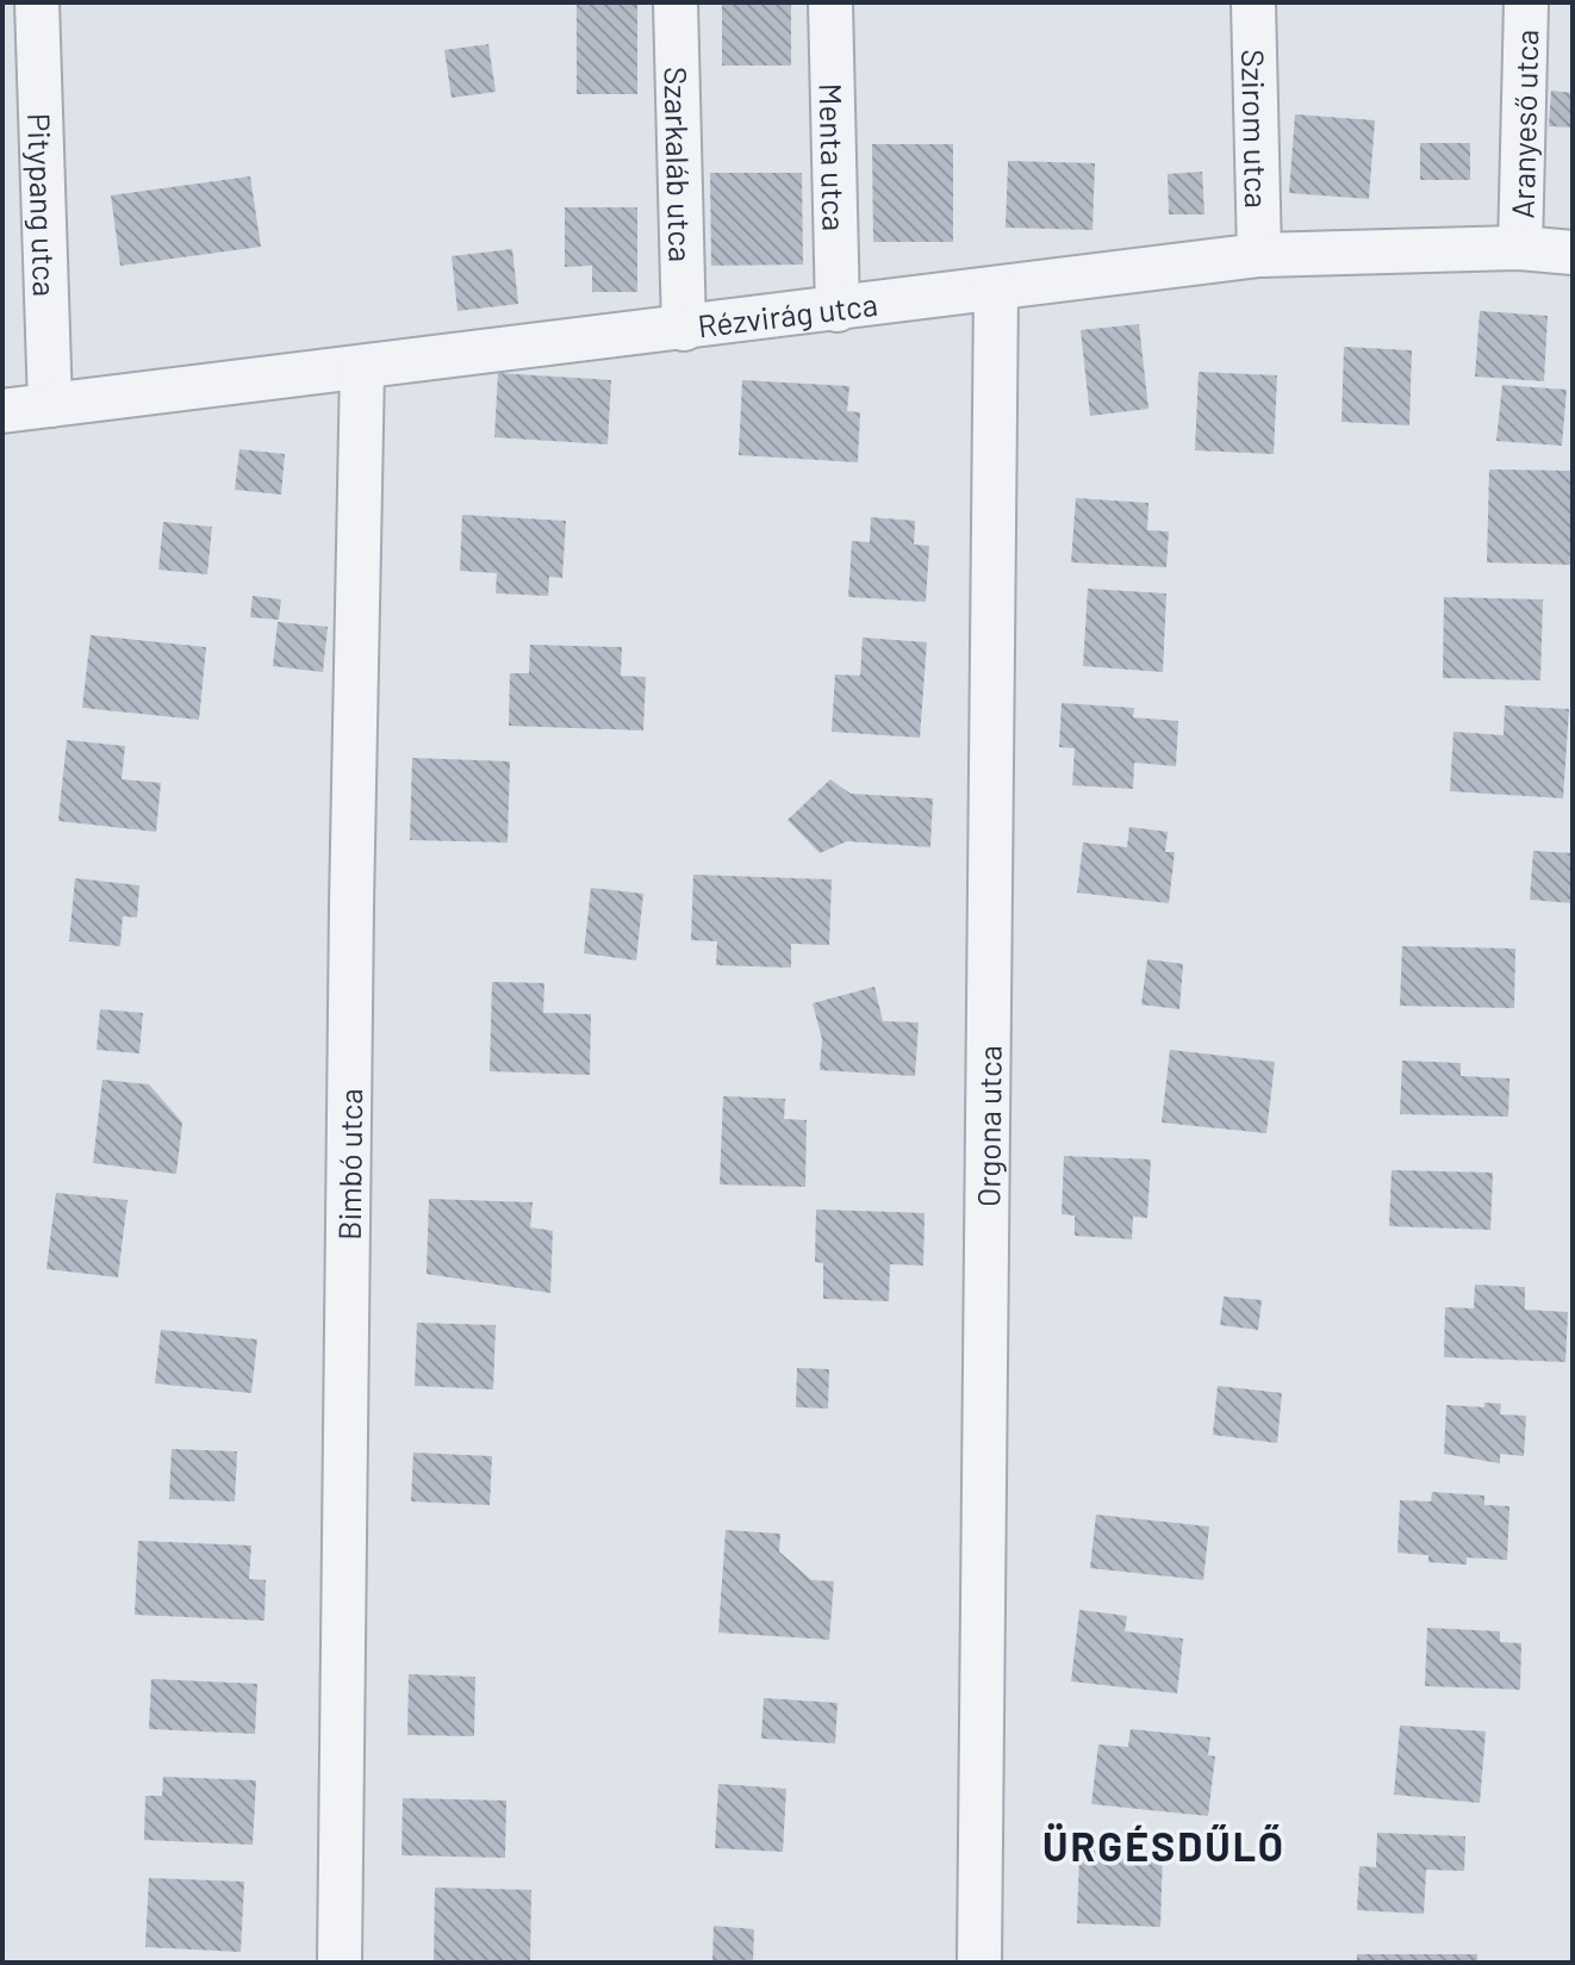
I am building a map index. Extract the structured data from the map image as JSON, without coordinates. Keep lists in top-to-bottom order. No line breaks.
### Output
{"streets":{"street":["Aranyeső utca","Szirom utca","Menta utca","Szarkaláb utca","Pitypang utca","Rézvirág utca","Orgona utca","Bimbó utca"]},"crossings":[["Aranyeső utca","Rézvirág utca"],["Szirom utca","Rézvirág utca"],["Menta utca","Rézvirág utca"],["Szarkaláb utca","Rézvirág utca"],["Pitypang utca","Rézvirág utca"],["Rézvirág utca","Orgona utca"],["Rézvirág utca","Bimbó utca"]],"districts":["ÜRGÉSDŰLŐ"]}
